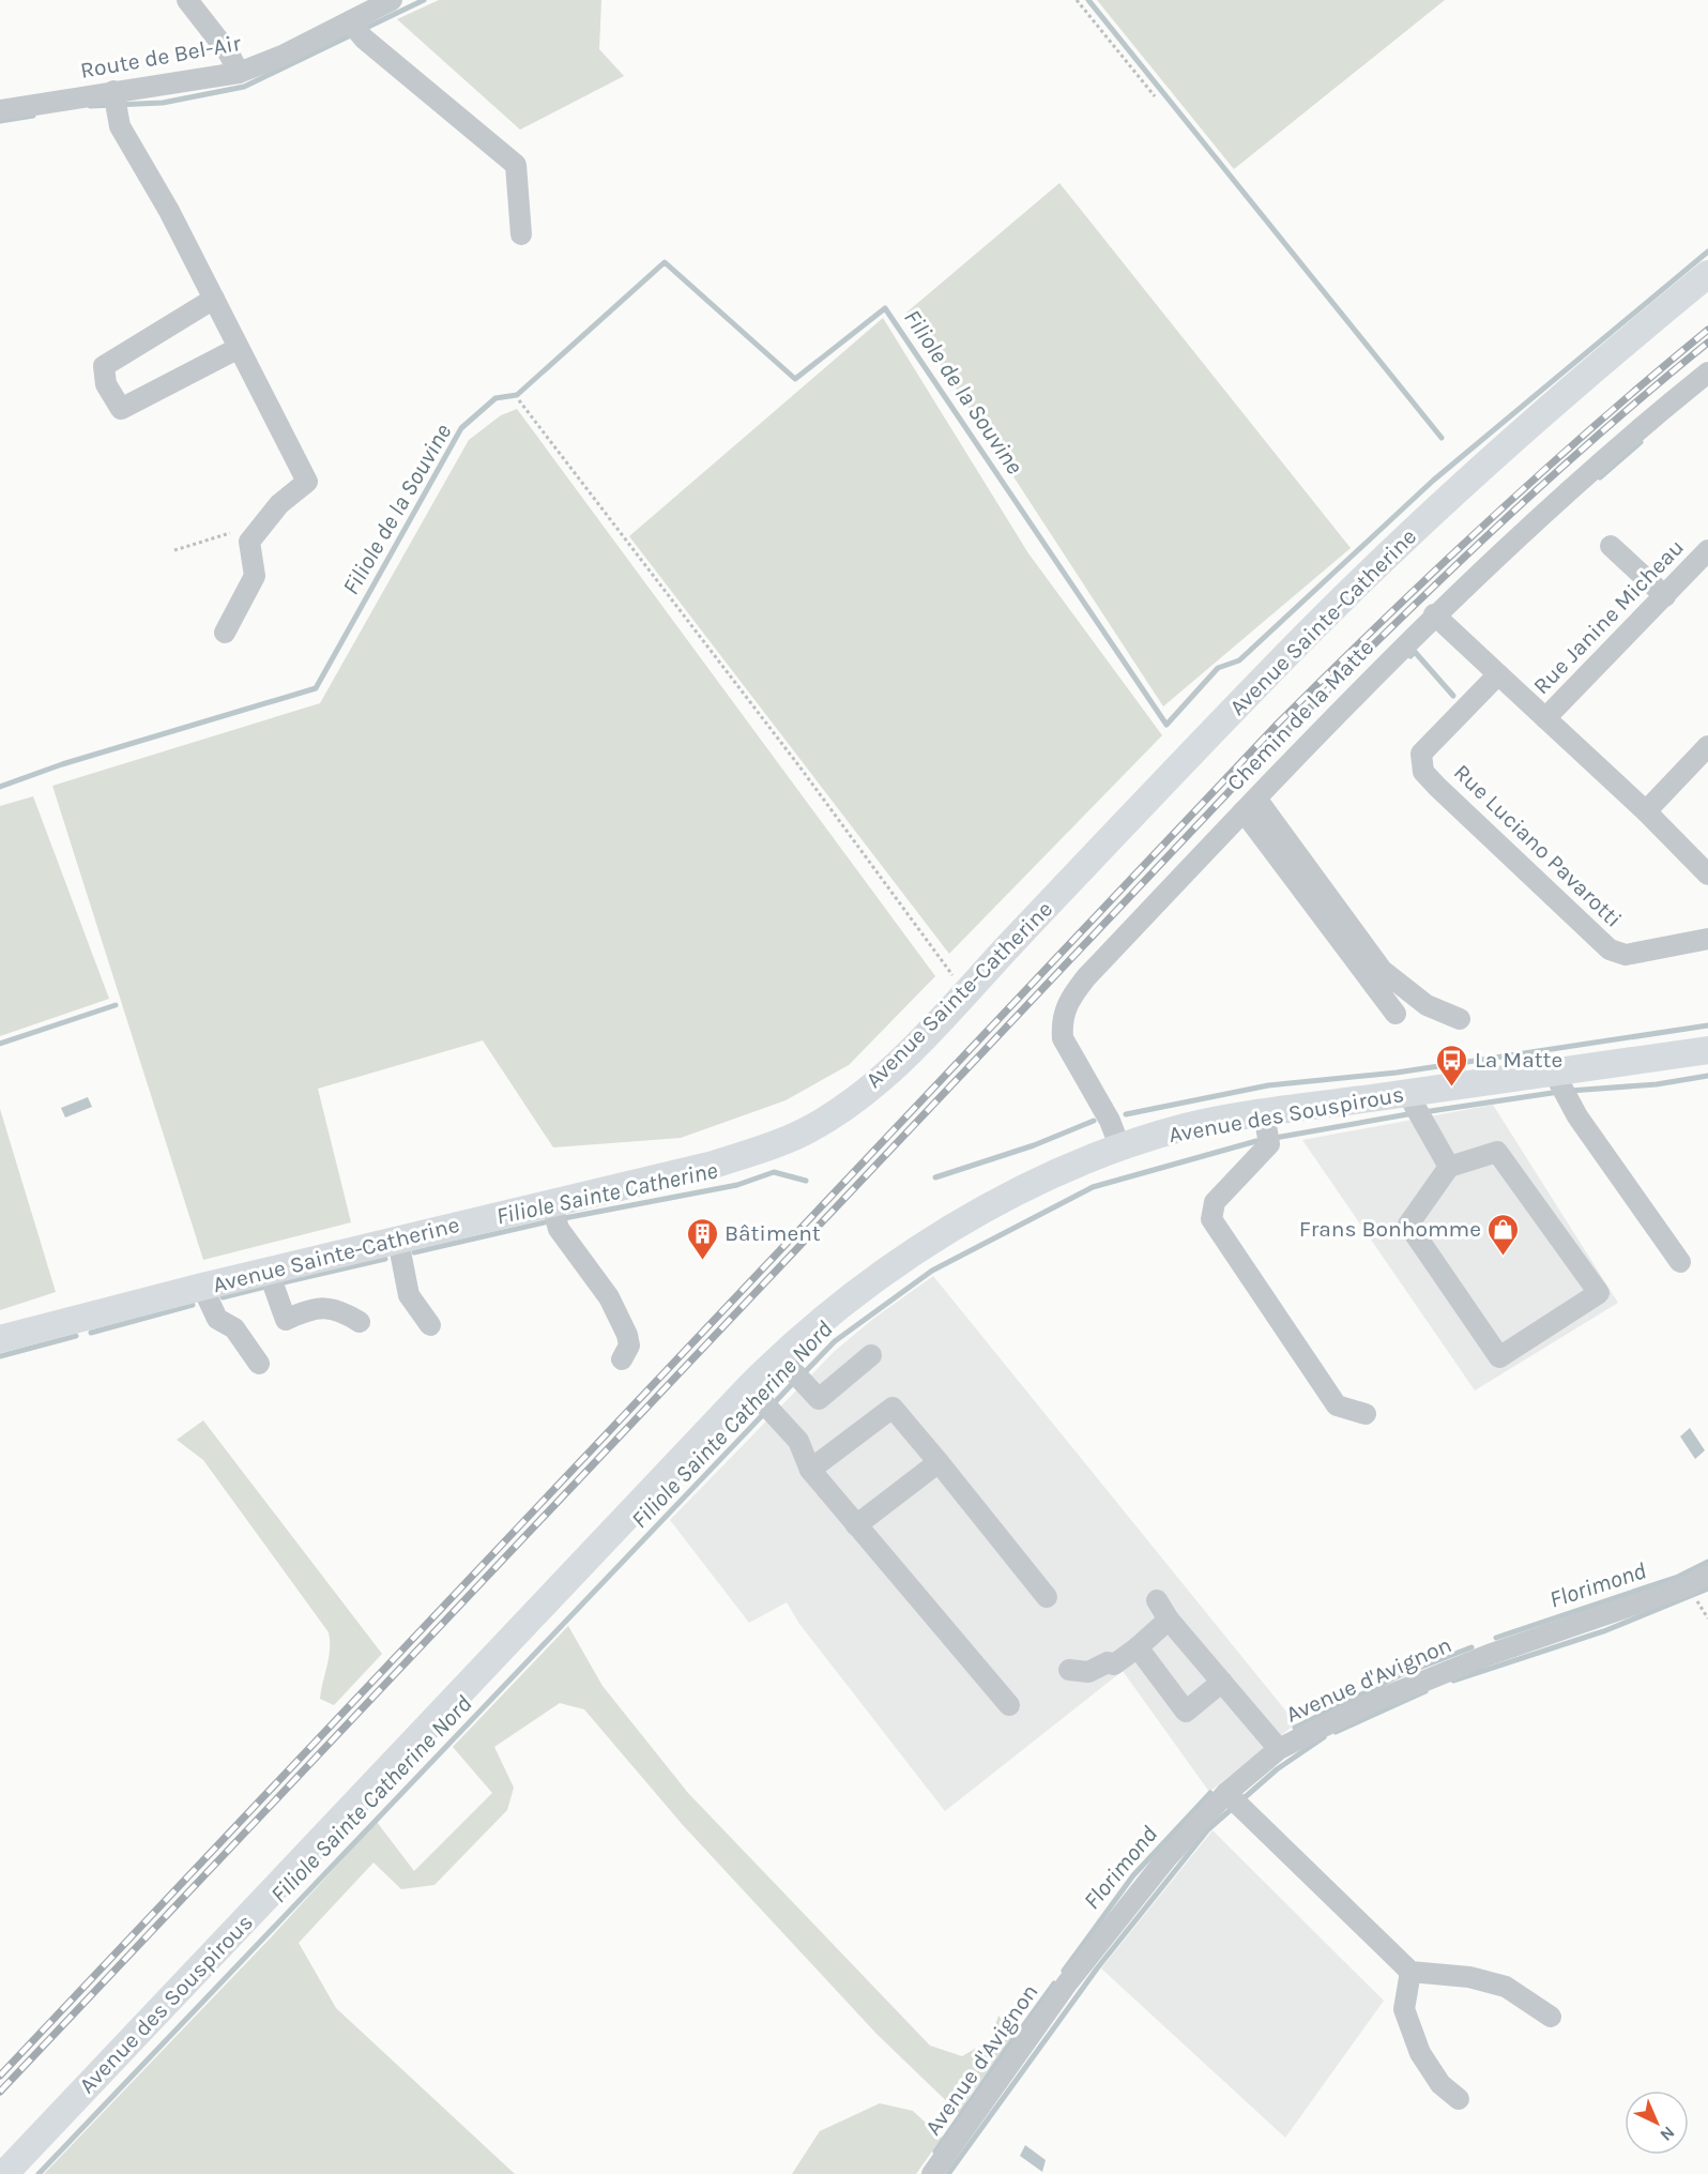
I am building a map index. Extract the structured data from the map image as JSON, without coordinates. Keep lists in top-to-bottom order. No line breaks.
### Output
{"streets":{"main road":["Avenue Sainte-Catherine","Avenue des Souspirous"],"street":["Route de Bel-Air","Rue Janine Micheau","Chemin de la Matte","Rue Luciano Pavarotti","Avenue d'Avignon"]},"crossings":[["Chemin de la Matte","Avenue des Souspirous"]],"water":["Filiole de la Souvine","Filiole Sainte Catherine","Filiole Sainte Catherine Nord","Florimond"],"places":{"bus stop":["La Matte"],"shop":["Frans Bonhomme"],"building":["Bâtiment"]},"north":"bottom right"}
